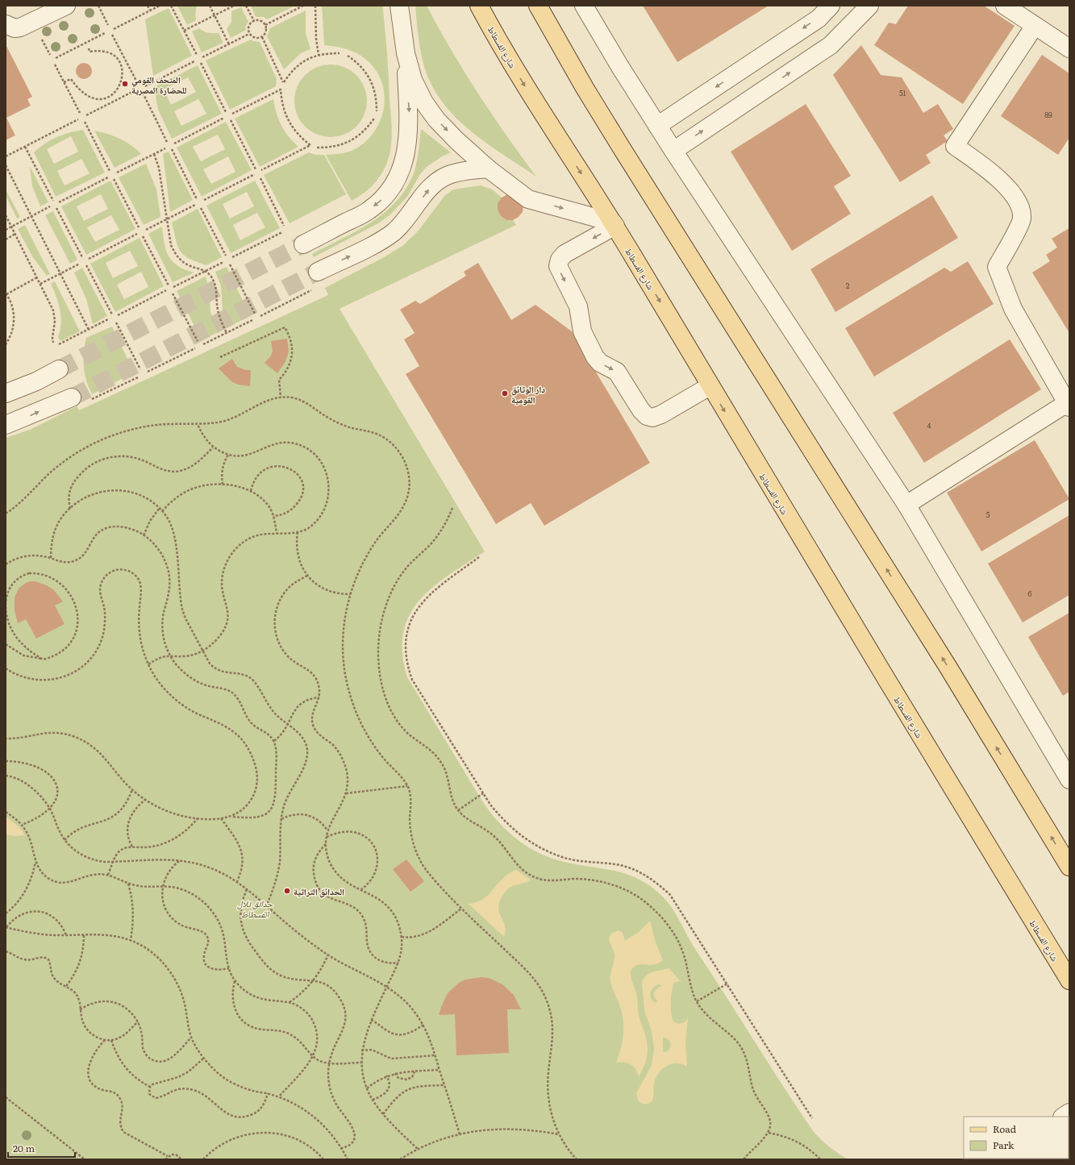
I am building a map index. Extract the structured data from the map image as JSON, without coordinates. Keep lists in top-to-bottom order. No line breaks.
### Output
{"streets":{"main road":["شارع الفسطاط"]},"parks":["حدائق تلال الفسطاط"],"places":["المتحف القومي للحضارة المصرية","دار الوثائق القومية","الحدائق التراثية"],"house_numbers":["51","89","2","4","5","6"],"legend":["Road","Park"],"scale_bar":"20 m"}
